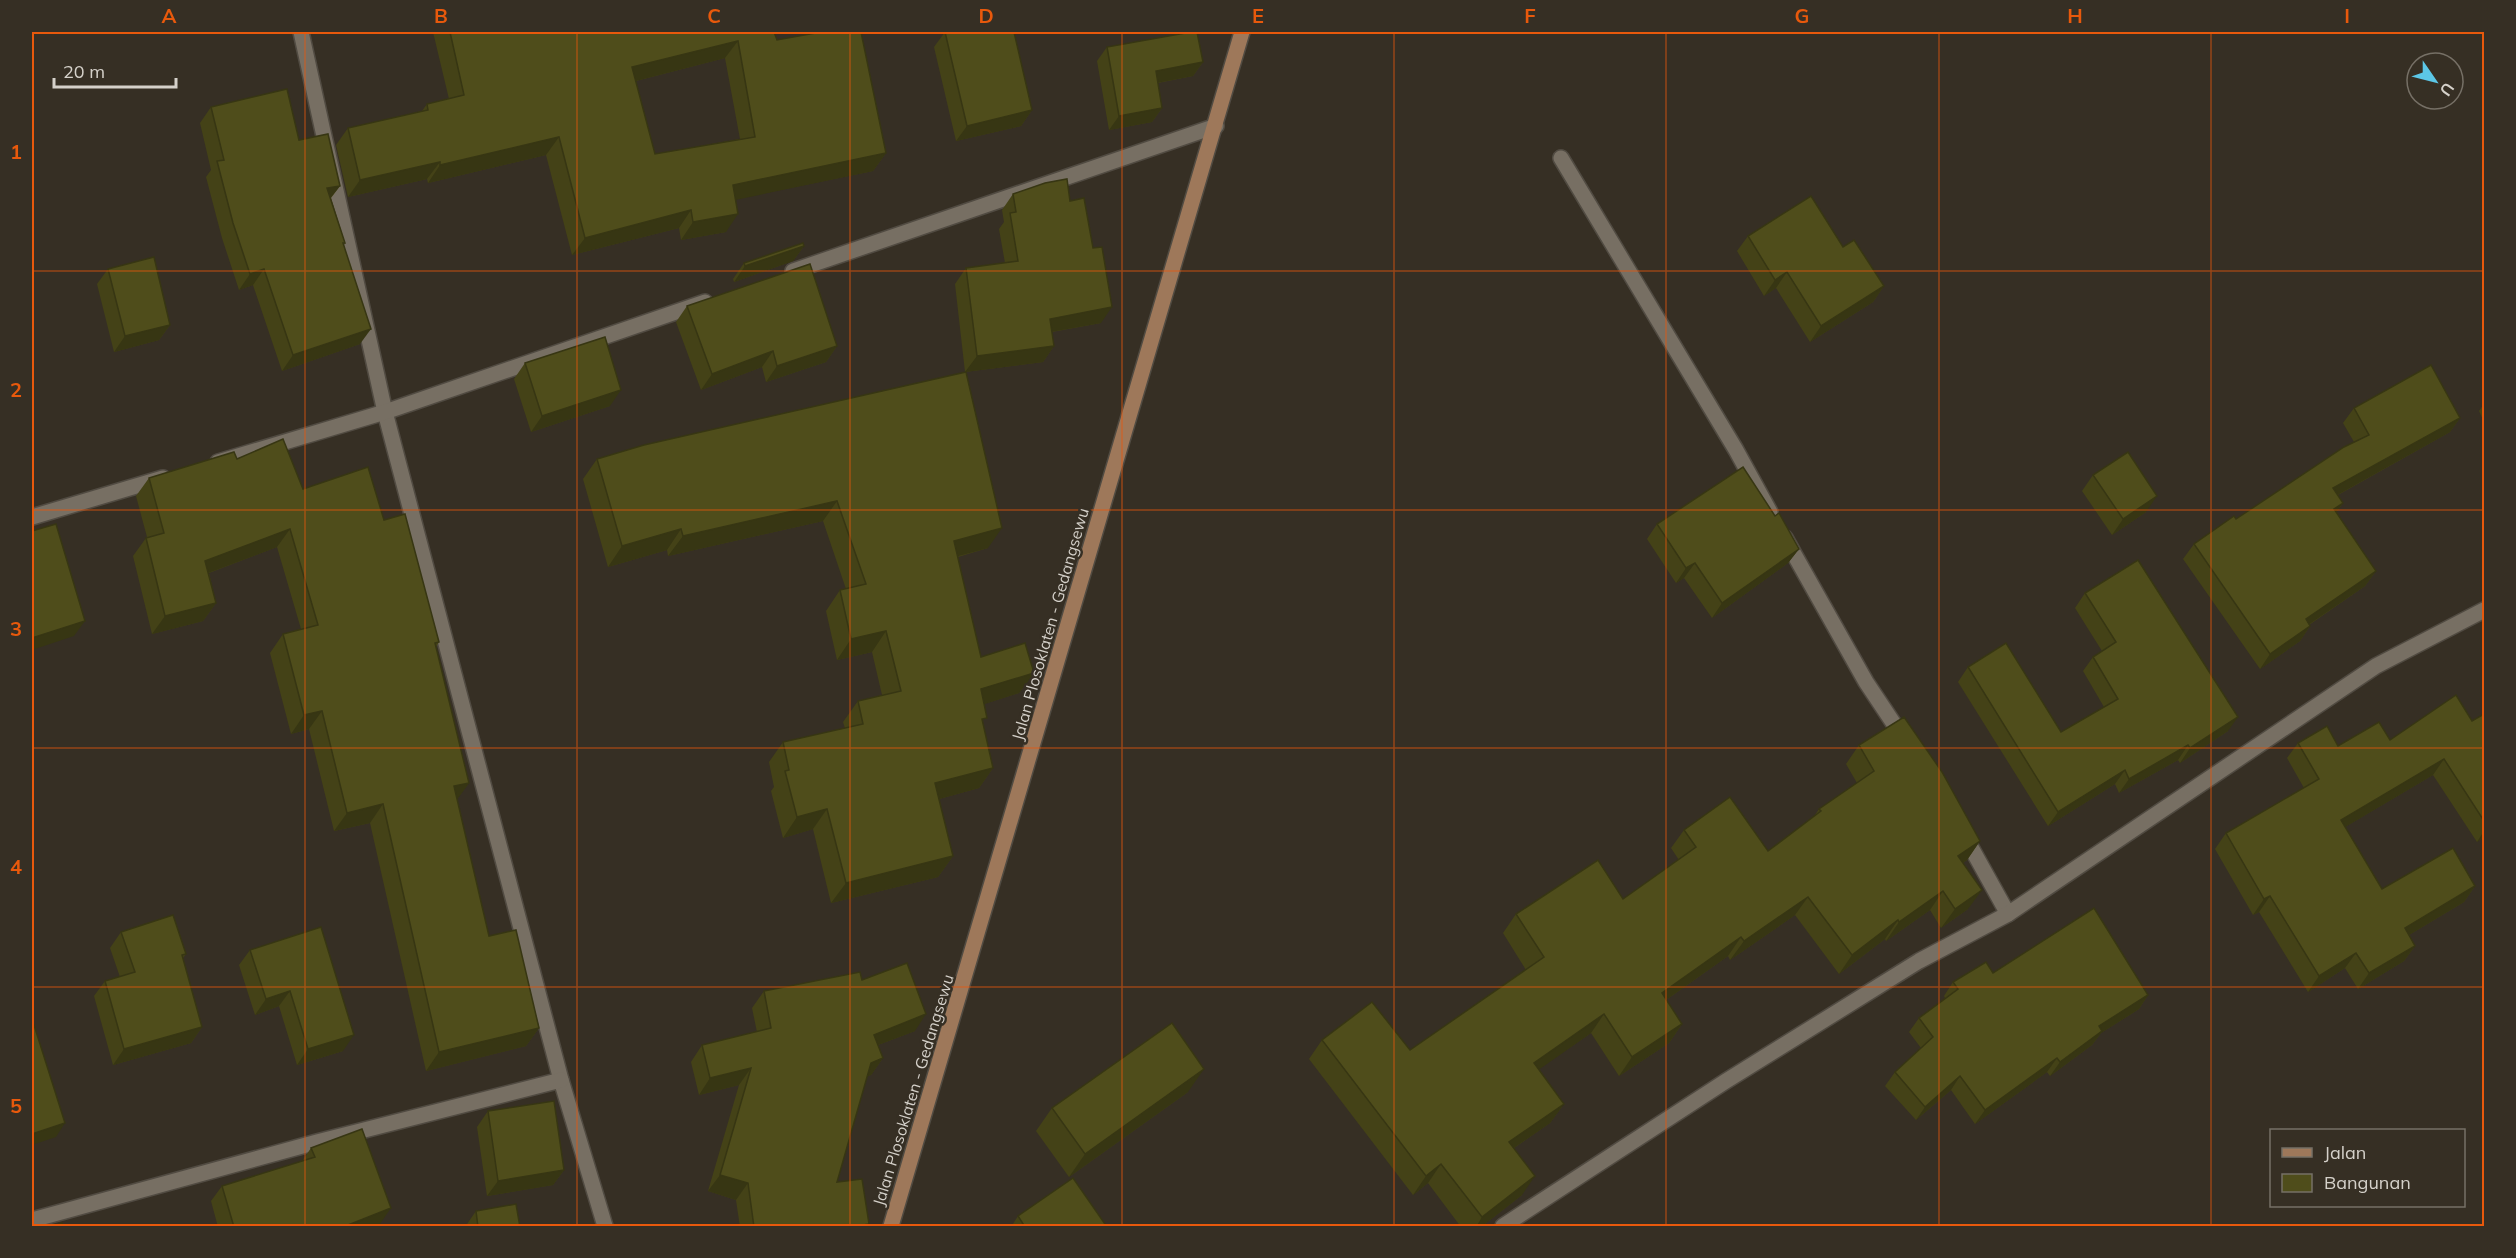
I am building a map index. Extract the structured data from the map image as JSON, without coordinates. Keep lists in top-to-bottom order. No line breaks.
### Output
{"streets":{"main road":["Jalan Plosoklaten - Gedangsewu"]},"legend":["Jalan","Bangunan"],"scale_bar":"20 m","north":"bottom right","grid":{"columns":["A","B","C","D","E","F","G","H","I"],"rows":["1","2","3","4","5"]}}
